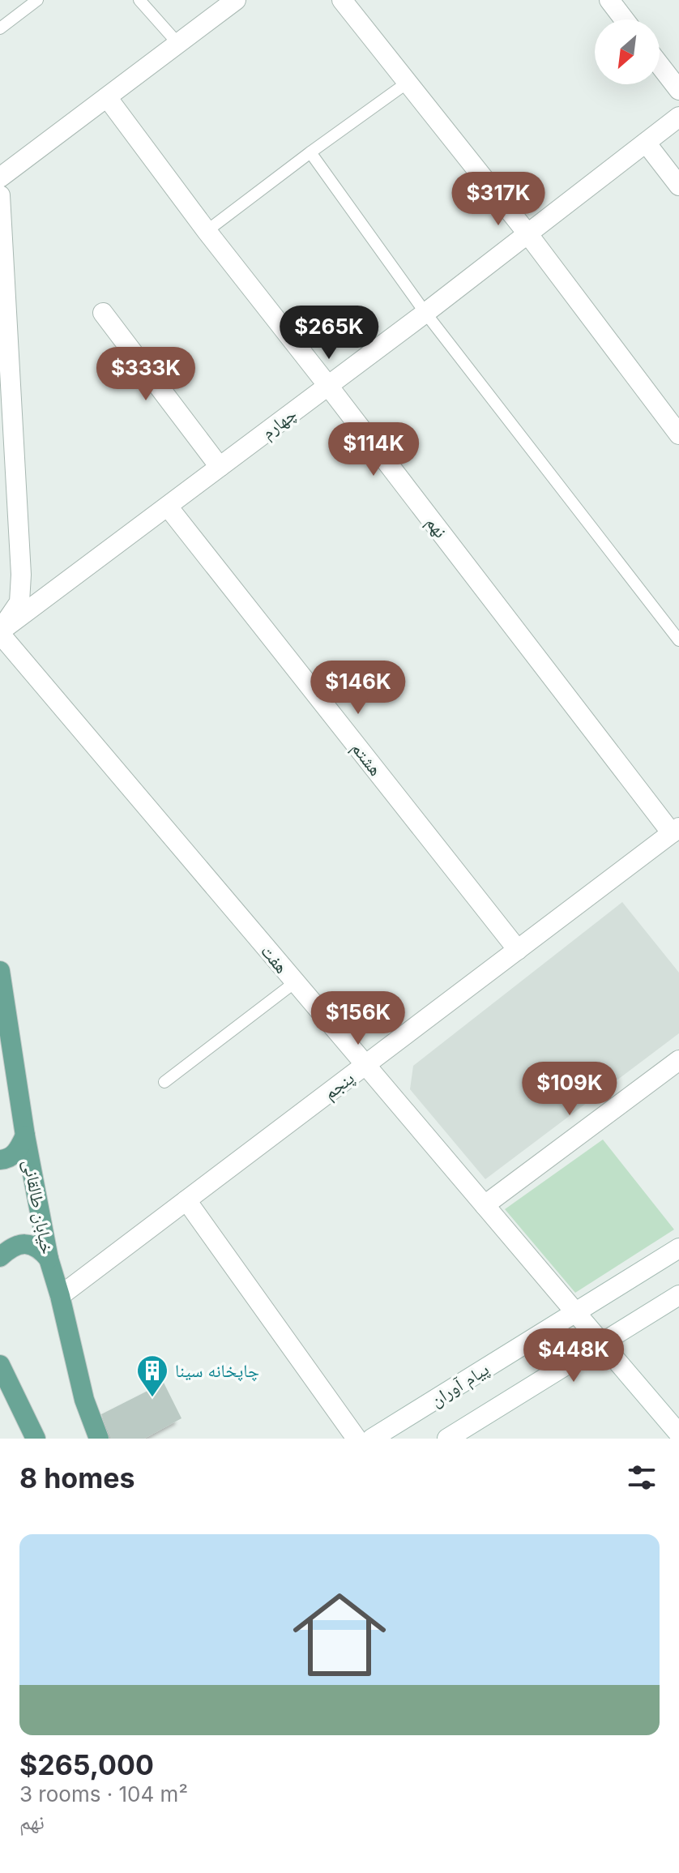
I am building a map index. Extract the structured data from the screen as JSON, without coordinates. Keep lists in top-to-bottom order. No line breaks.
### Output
{"streets":{"main road":["خیابان طالقانی"],"street":["چهارم","نهم","هشتم","هفت","پنجم","پیام آوران"]},"crossings":[["چهارم","نهم"],["چهارم","هشتم"],["چهارم","هفت"],["نهم","پنجم"],["هشتم","پنجم"],["هفت","پنجم"],["هفت","پیام آوران"],["پنجم","خیابان طالقانی"]],"places":{"building":["چاپخانه سینا"]},"north":"bottom left","page":{"price":["$317K","$265K","$333K","$114K","$146K","$156K","$109K","$448K"],"heading":"8 homes","list":[{"name":"$265,000","note":"3 rooms · 104 m² · نهم"}]}}
